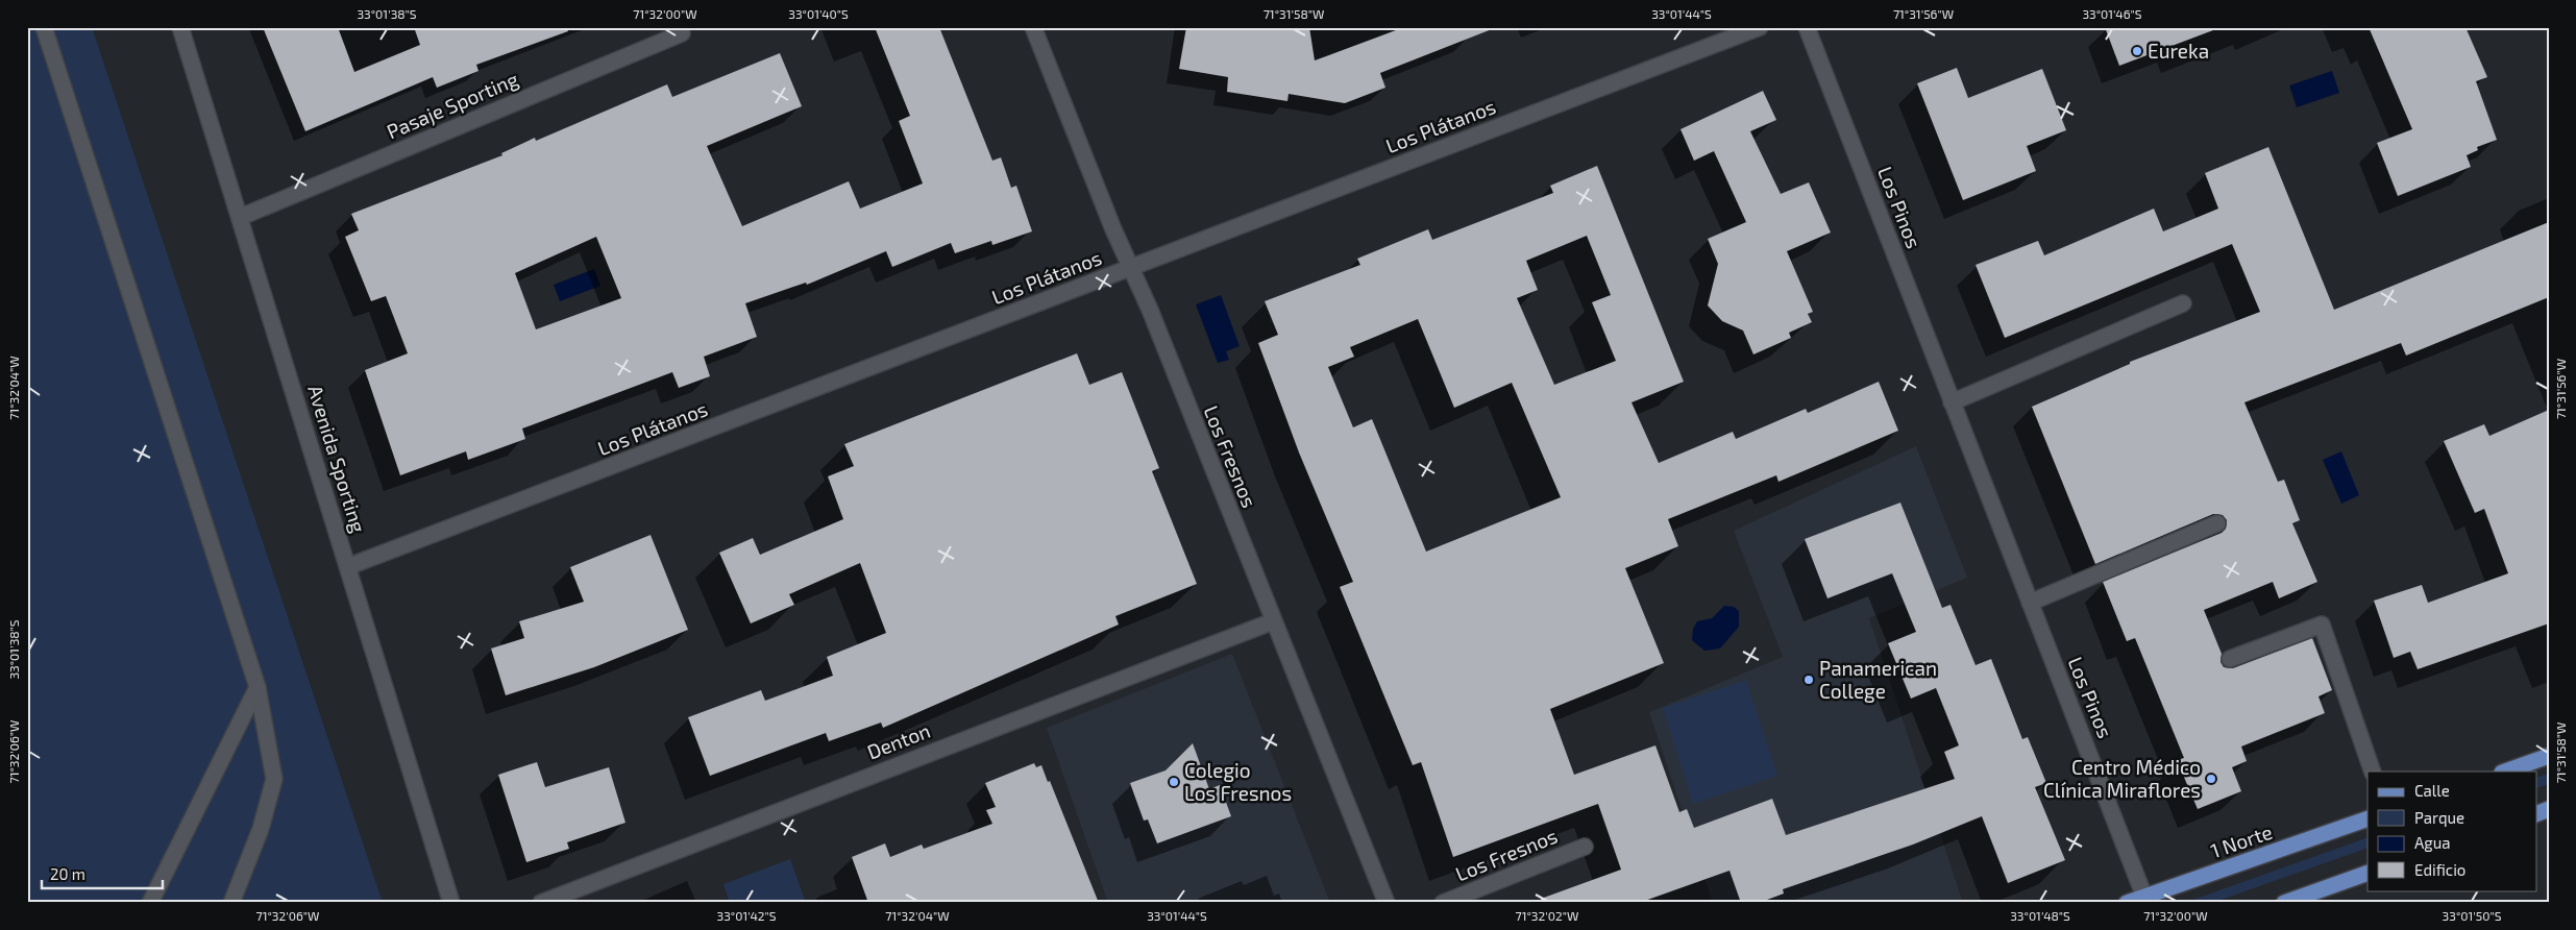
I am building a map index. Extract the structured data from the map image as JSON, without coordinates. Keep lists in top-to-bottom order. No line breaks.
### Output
{"streets":{"main road":["1 Norte"],"street":["Pasaje Sporting","Los Plátanos","Los Pinos","Los Fresnos","Avenida Sporting","Denton"]},"crossings":[["Pasaje Sporting","Avenida Sporting"],["Los Plátanos","Los Fresnos"],["Los Plátanos","Avenida Sporting"],["Los Pinos","1 Norte"],["Los Fresnos","Denton"]],"places":["Eureka","Panamerican College","Centro Médico Clínica Miraflores","Colegio Los Fresnos"],"legend":["Calle","Parque","Agua","Edificio"],"scale_bar":"20 m","coordinates":["33°01'38\"S","71°32'00\"W","33°01'40\"S","71°31'58\"W","33°01'44\"S","71°31'56\"W","33°01'46\"S","71°32'04\"W","71°32'06\"W","33°01'42\"S","71°32'02\"W","33°01'48\"S","33°01'50\"S"]}
